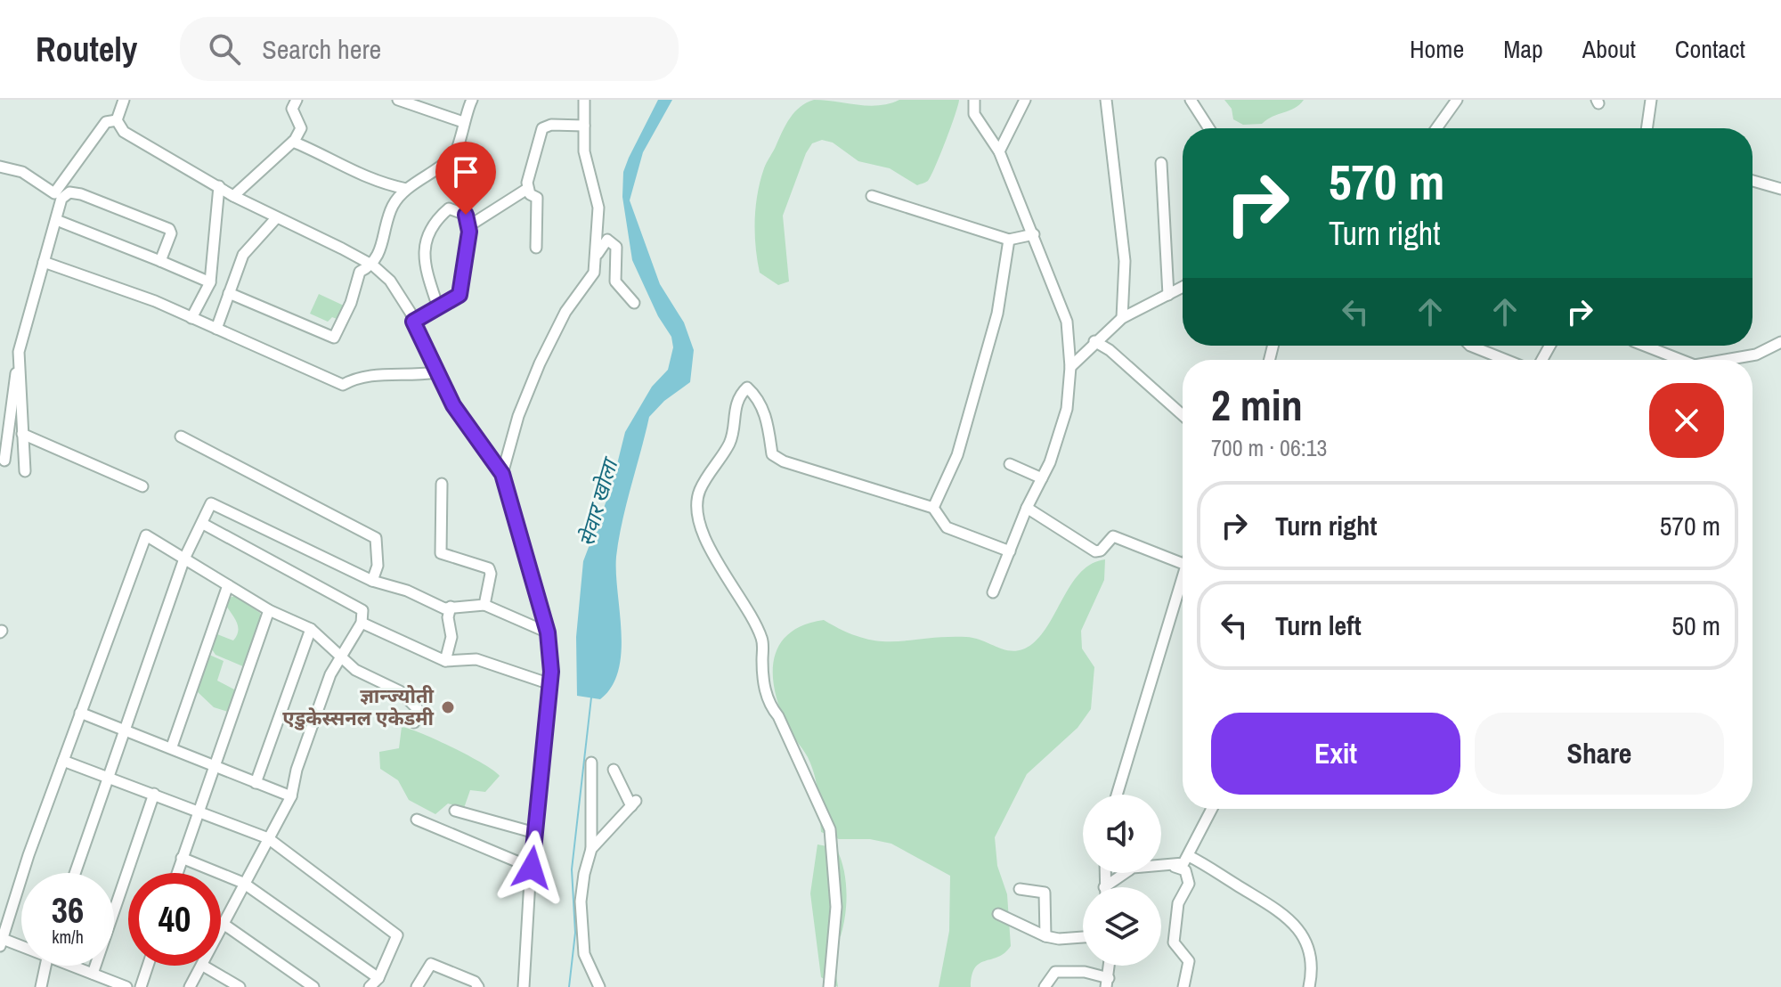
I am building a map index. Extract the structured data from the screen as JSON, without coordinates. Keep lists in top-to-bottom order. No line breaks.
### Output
{"water":["सेवार खोला"],"places":["ज्ञान्ज्योती एडुकेस्सनल एकेडमी"],"page":{"header":"Routely","search":"Search here","nav":["Home","Map","About","Contact"],"turn":["570 m","Turn right"],"heading":["2 min","700 m · 06:13"],"list":[{"name":"Turn right","value":"570 m"},{"name":"Turn left","value":"50 m"}],"buttons":["Exit","Share"],"speed":"36 km/h","limit":"40"}}
